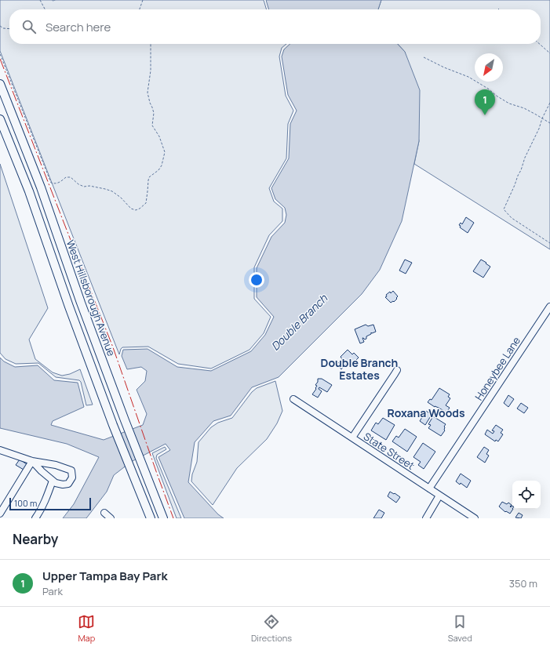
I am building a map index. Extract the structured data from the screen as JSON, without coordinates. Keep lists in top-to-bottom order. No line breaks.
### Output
{"streets":{"main road":["West Hillsborough Avenue"],"street":["Honeybee Lane","State Street"]},"crossings":[["Honeybee Lane","State Street"]],"districts":["Double Branch Estates","Roxana Woods"],"water":["Double Branch"],"scale_bar":"100 m","north":"bottom left","page":{"search":"Search here","pins":"1","scale":"100 m","heading":"Nearby","list":[{"mark":"1","name":"Upper Tampa Bay Park","note":"Park","value":"350 m"}],"nav":["Map","Directions","Saved"]}}
